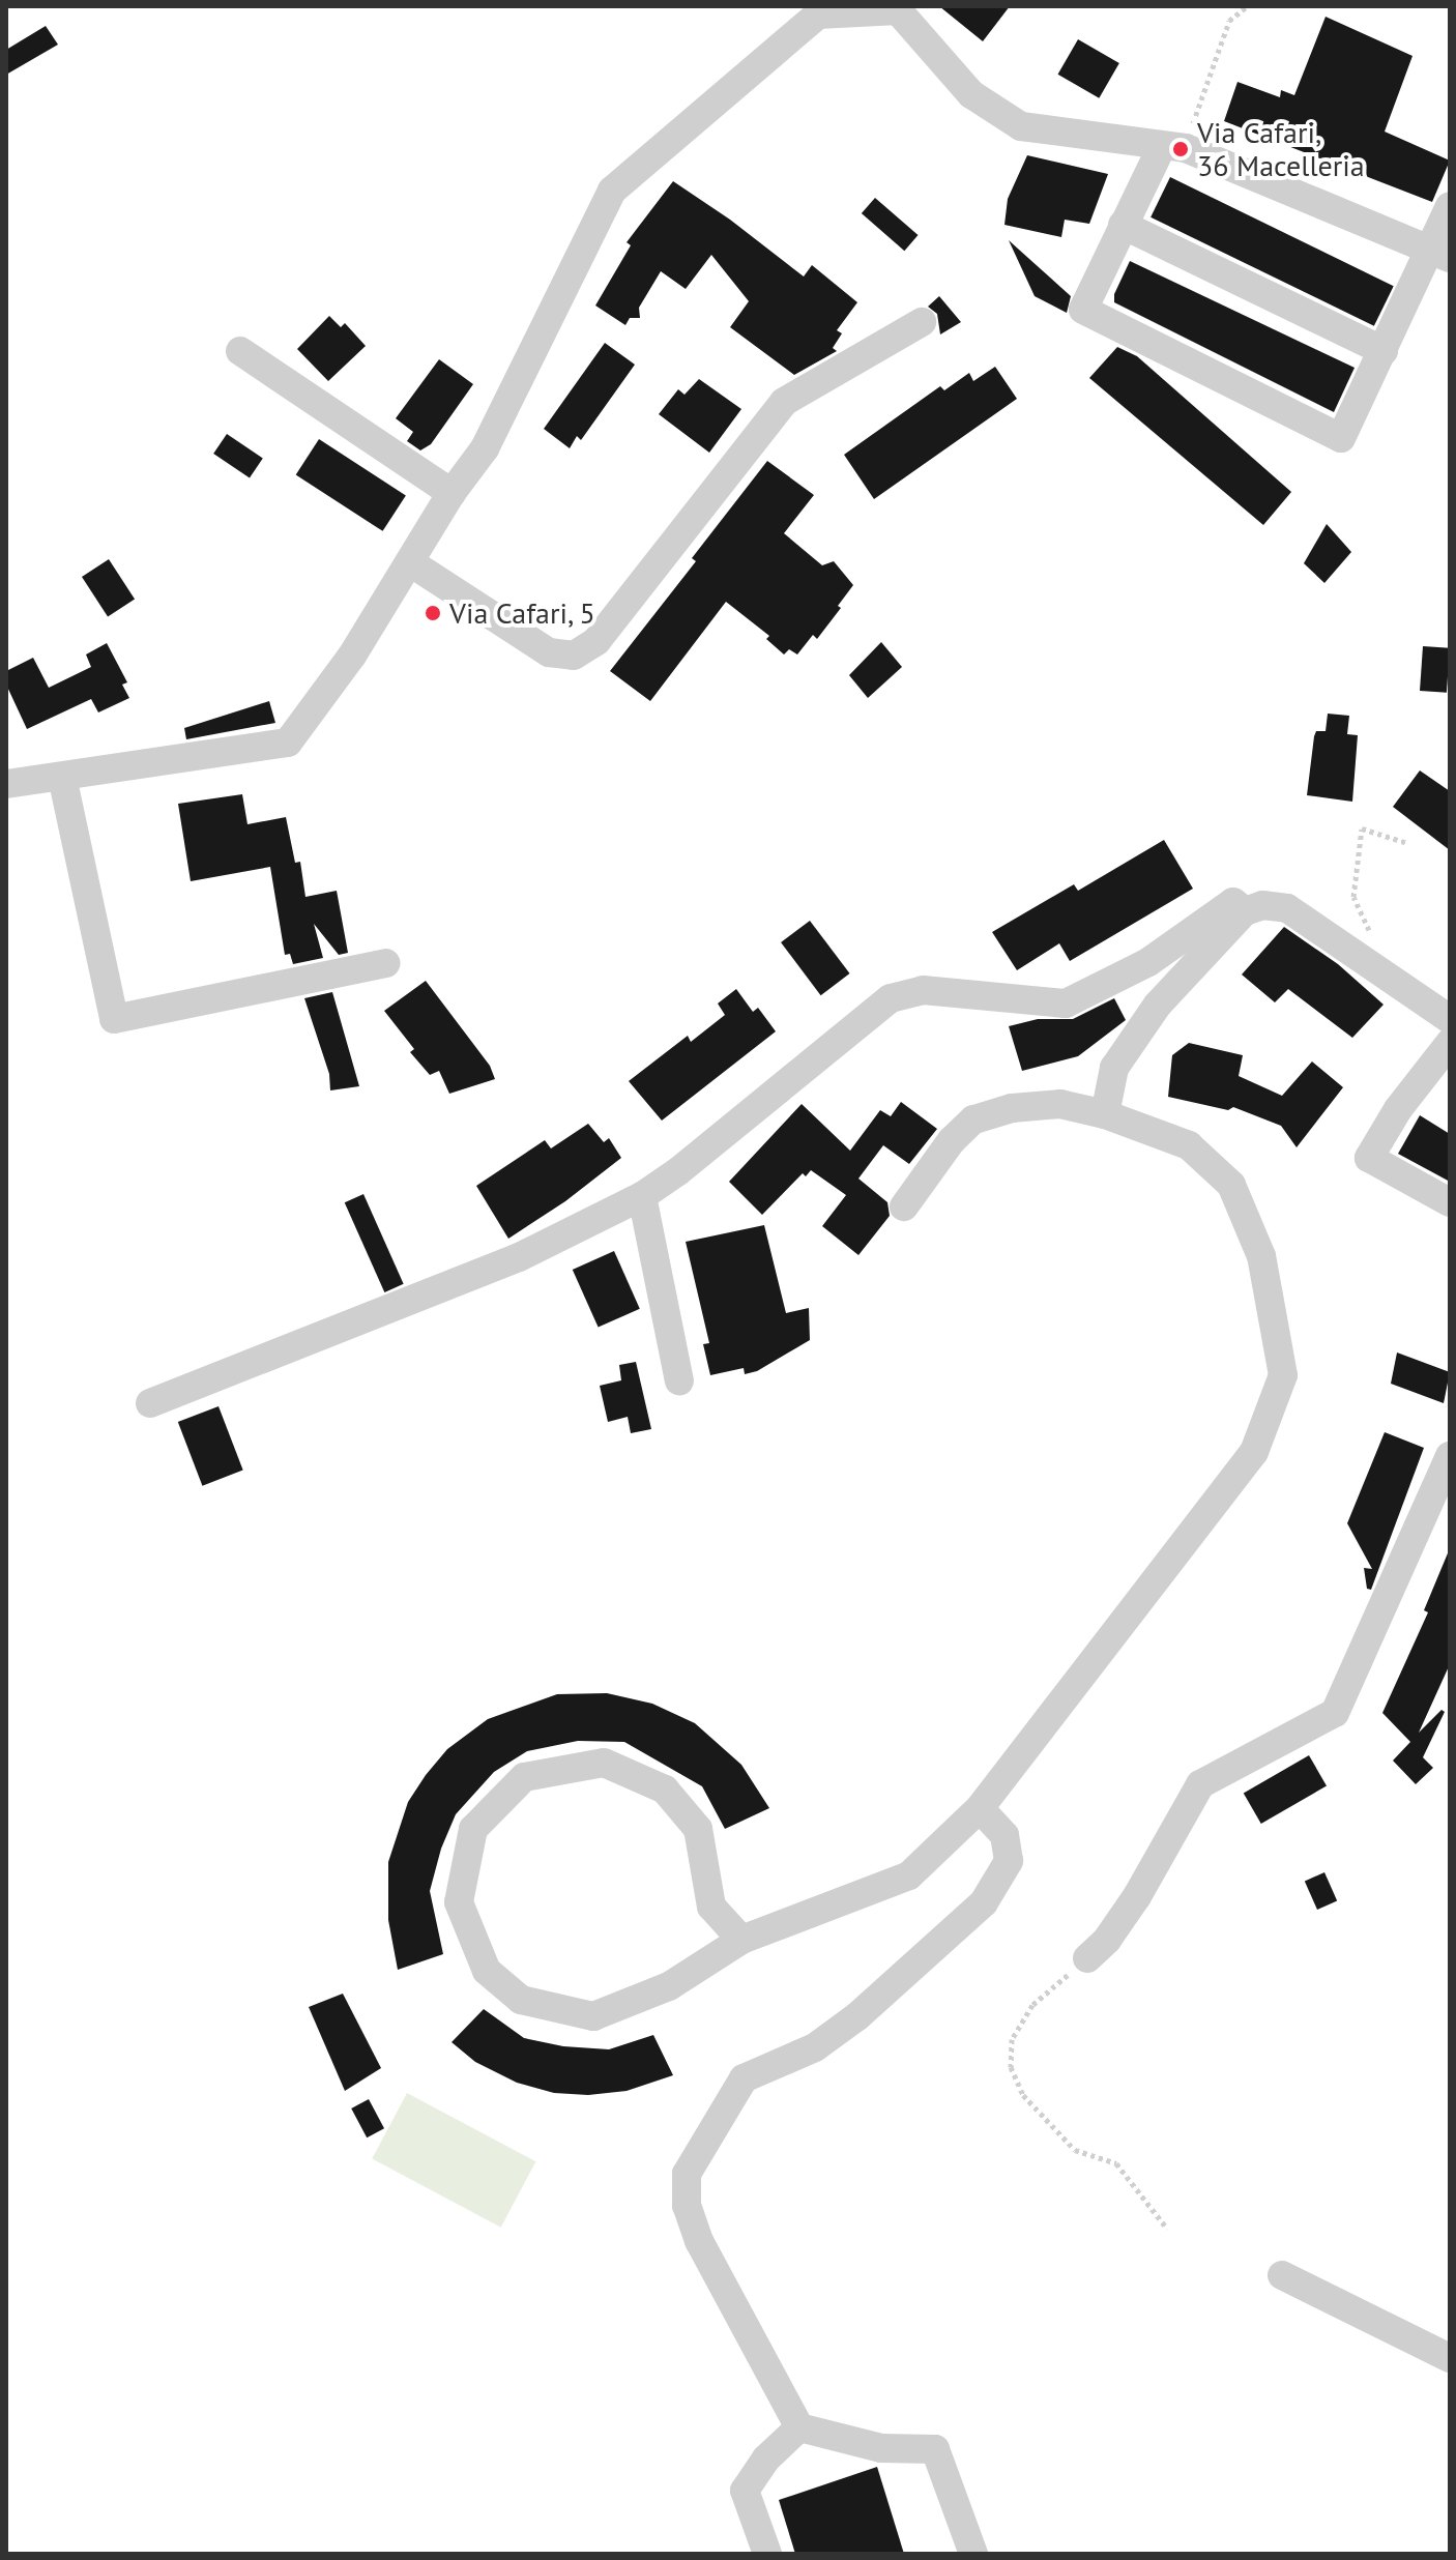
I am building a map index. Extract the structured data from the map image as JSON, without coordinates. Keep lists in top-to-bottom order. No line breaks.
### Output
{"places":["Via Cafari, 36 Macelleria","Via Cafari, 5"]}
